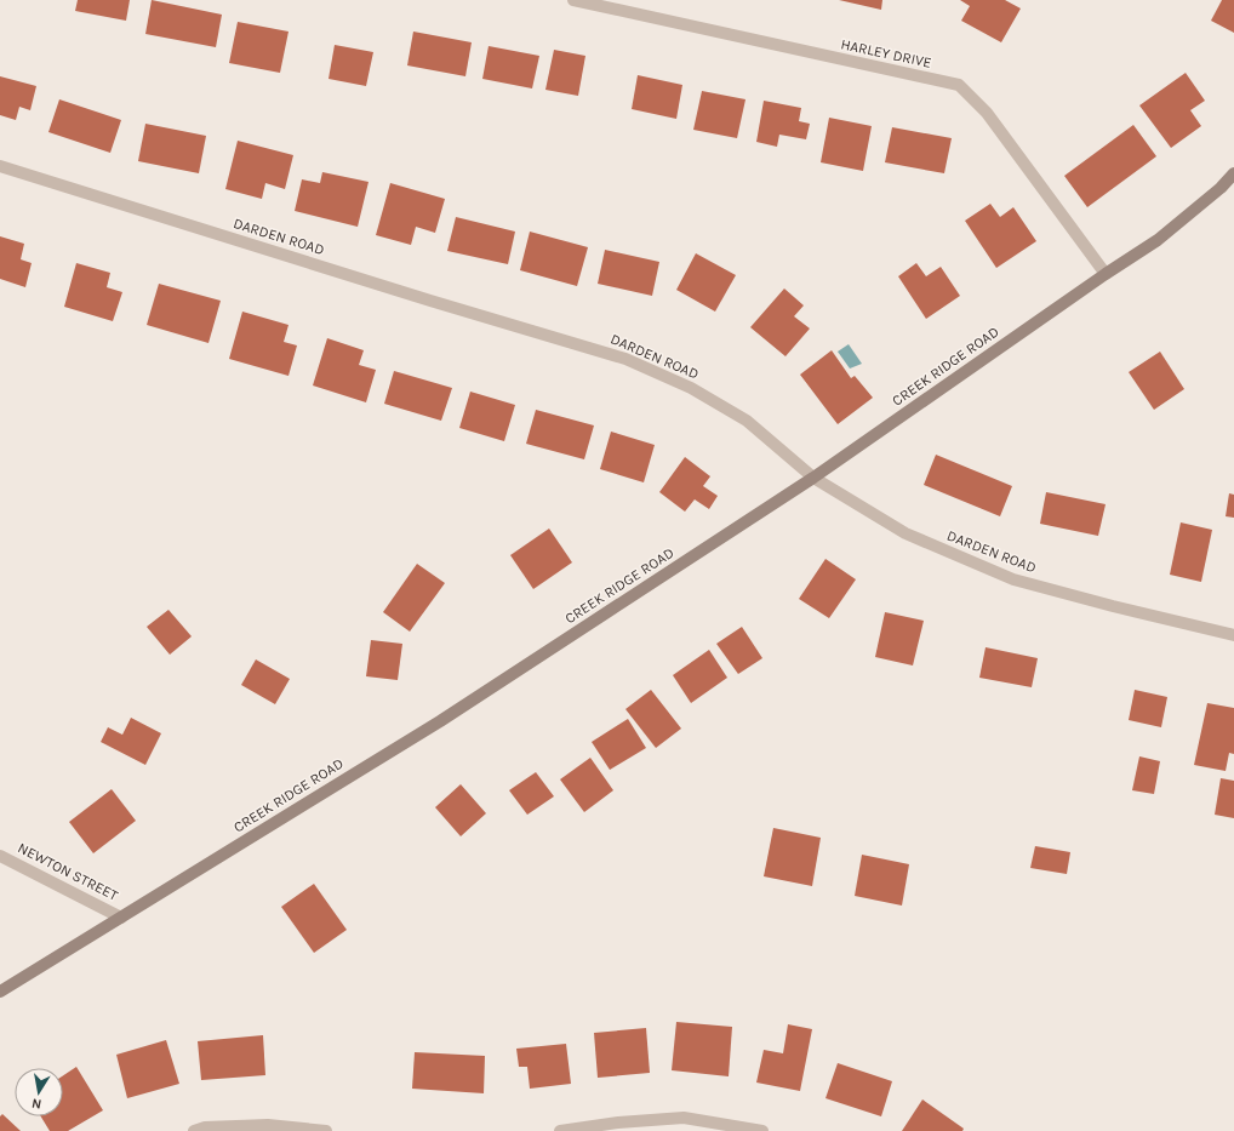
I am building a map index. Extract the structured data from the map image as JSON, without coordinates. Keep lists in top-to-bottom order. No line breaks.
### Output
{"streets":{"main road":["CREEK RIDGE ROAD"],"street":["HARLEY DRIVE","DARDEN ROAD","NEWTON STREET"]},"crossings":[["HARLEY DRIVE","CREEK RIDGE ROAD"],["DARDEN ROAD","CREEK RIDGE ROAD"],["CREEK RIDGE ROAD","NEWTON STREET"]],"north":"bottom"}
